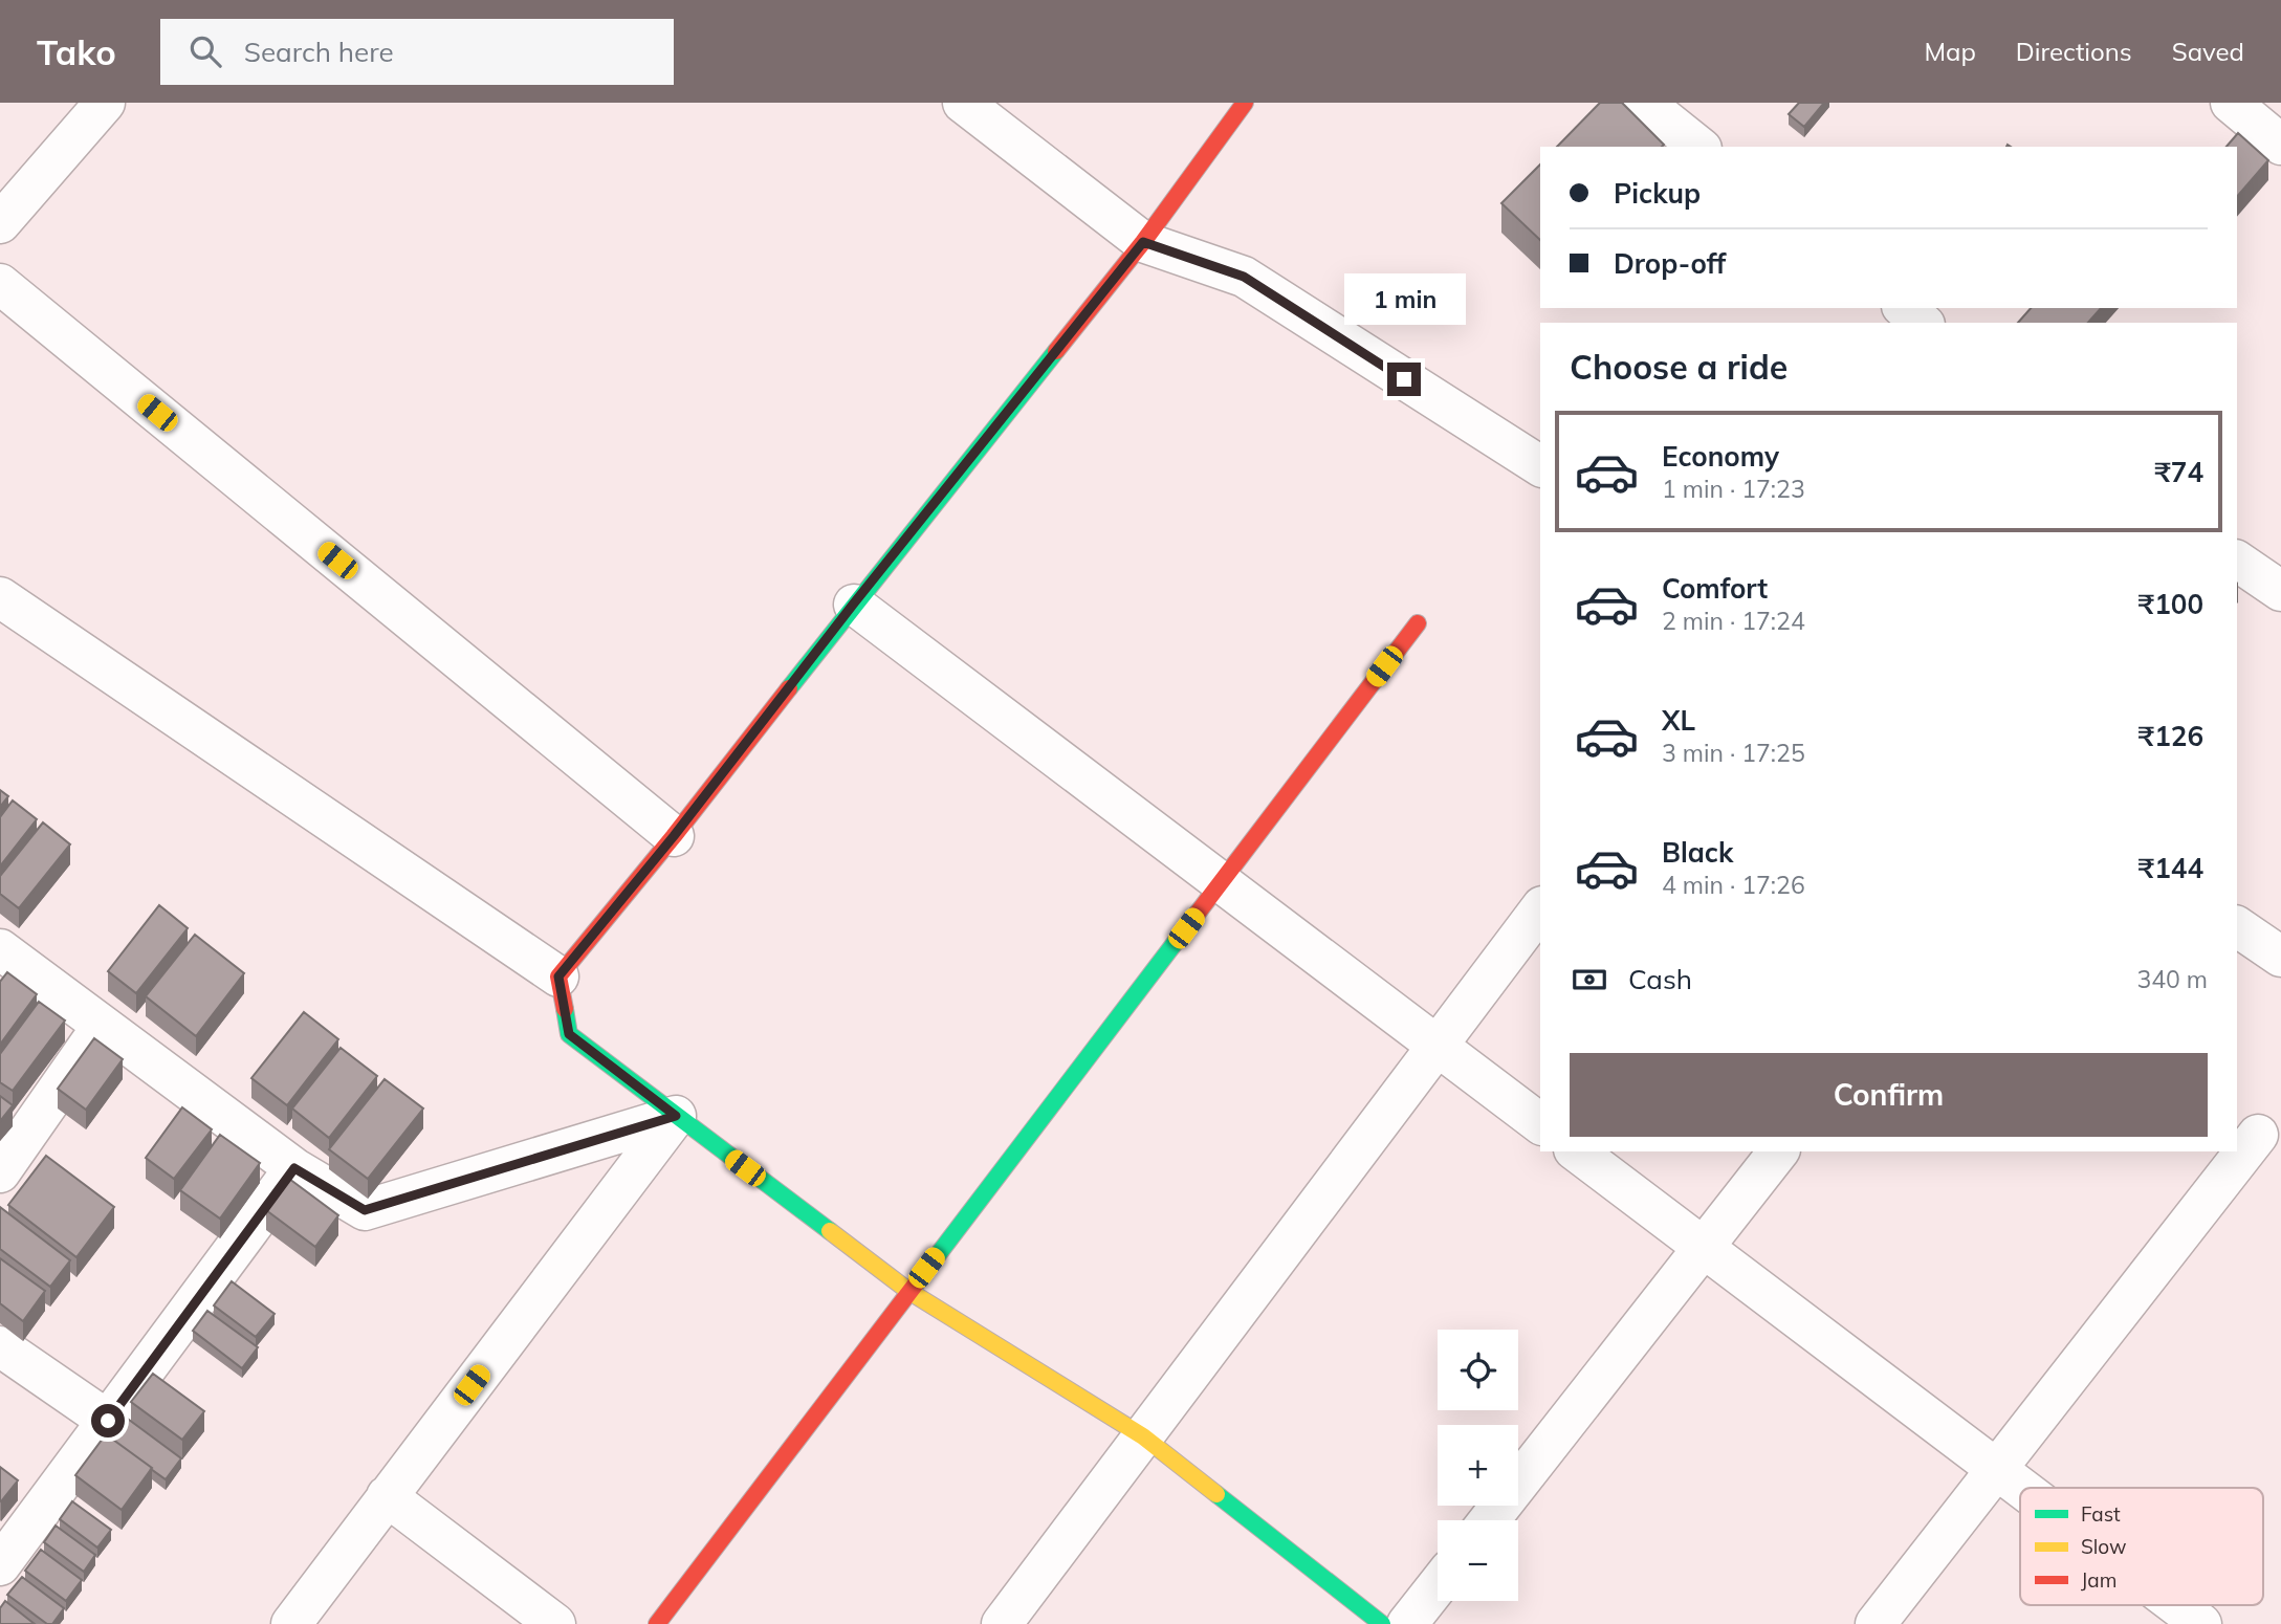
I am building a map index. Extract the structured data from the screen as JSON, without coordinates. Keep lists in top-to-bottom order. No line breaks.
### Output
{"legend":["Fast","Slow","Jam"],"page":{"header":"Tako","search":"Search here","nav":["Map","Directions","Saved"],"banner":["Pickup","Drop-off"],"bubble":"1 min","heading":"Choose a ride","list":[{"name":"Economy","note":"1 min · 17:23","value":"₹74"},{"name":"Comfort","note":"2 min · 17:24","value":"₹100"},{"name":"XL","note":"3 min · 17:25","value":"₹126"},{"name":"Black","note":"4 min · 17:26","value":"₹144"}],"pay":["Cash","340 m"],"buttons":"Confirm","map_buttons":["+","−"]}}
